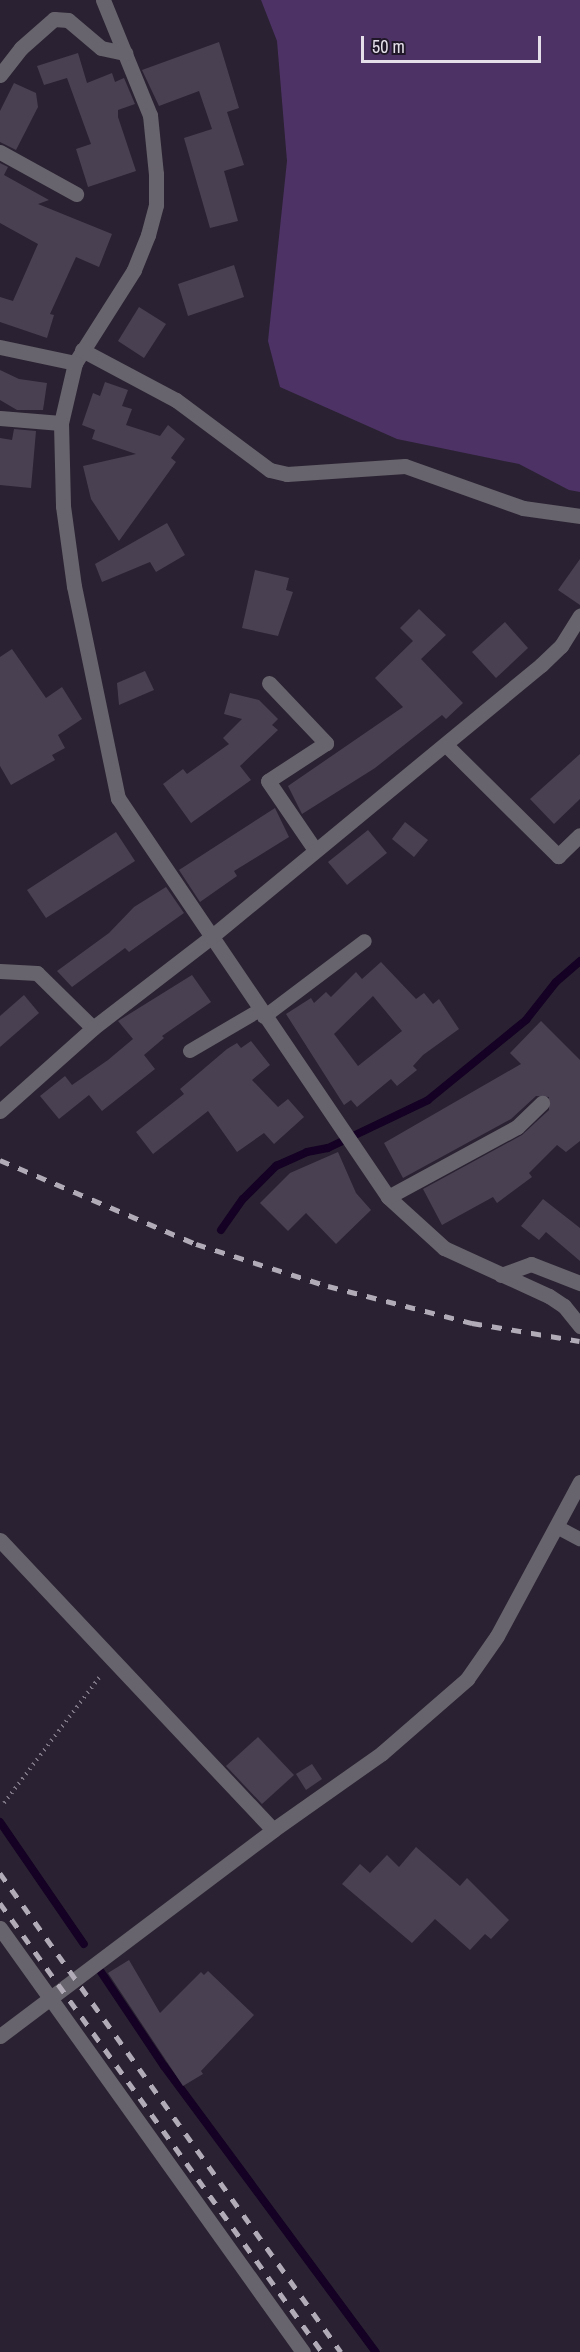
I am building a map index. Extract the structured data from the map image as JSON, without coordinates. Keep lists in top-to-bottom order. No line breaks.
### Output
{"scale_bar":"50 m"}
